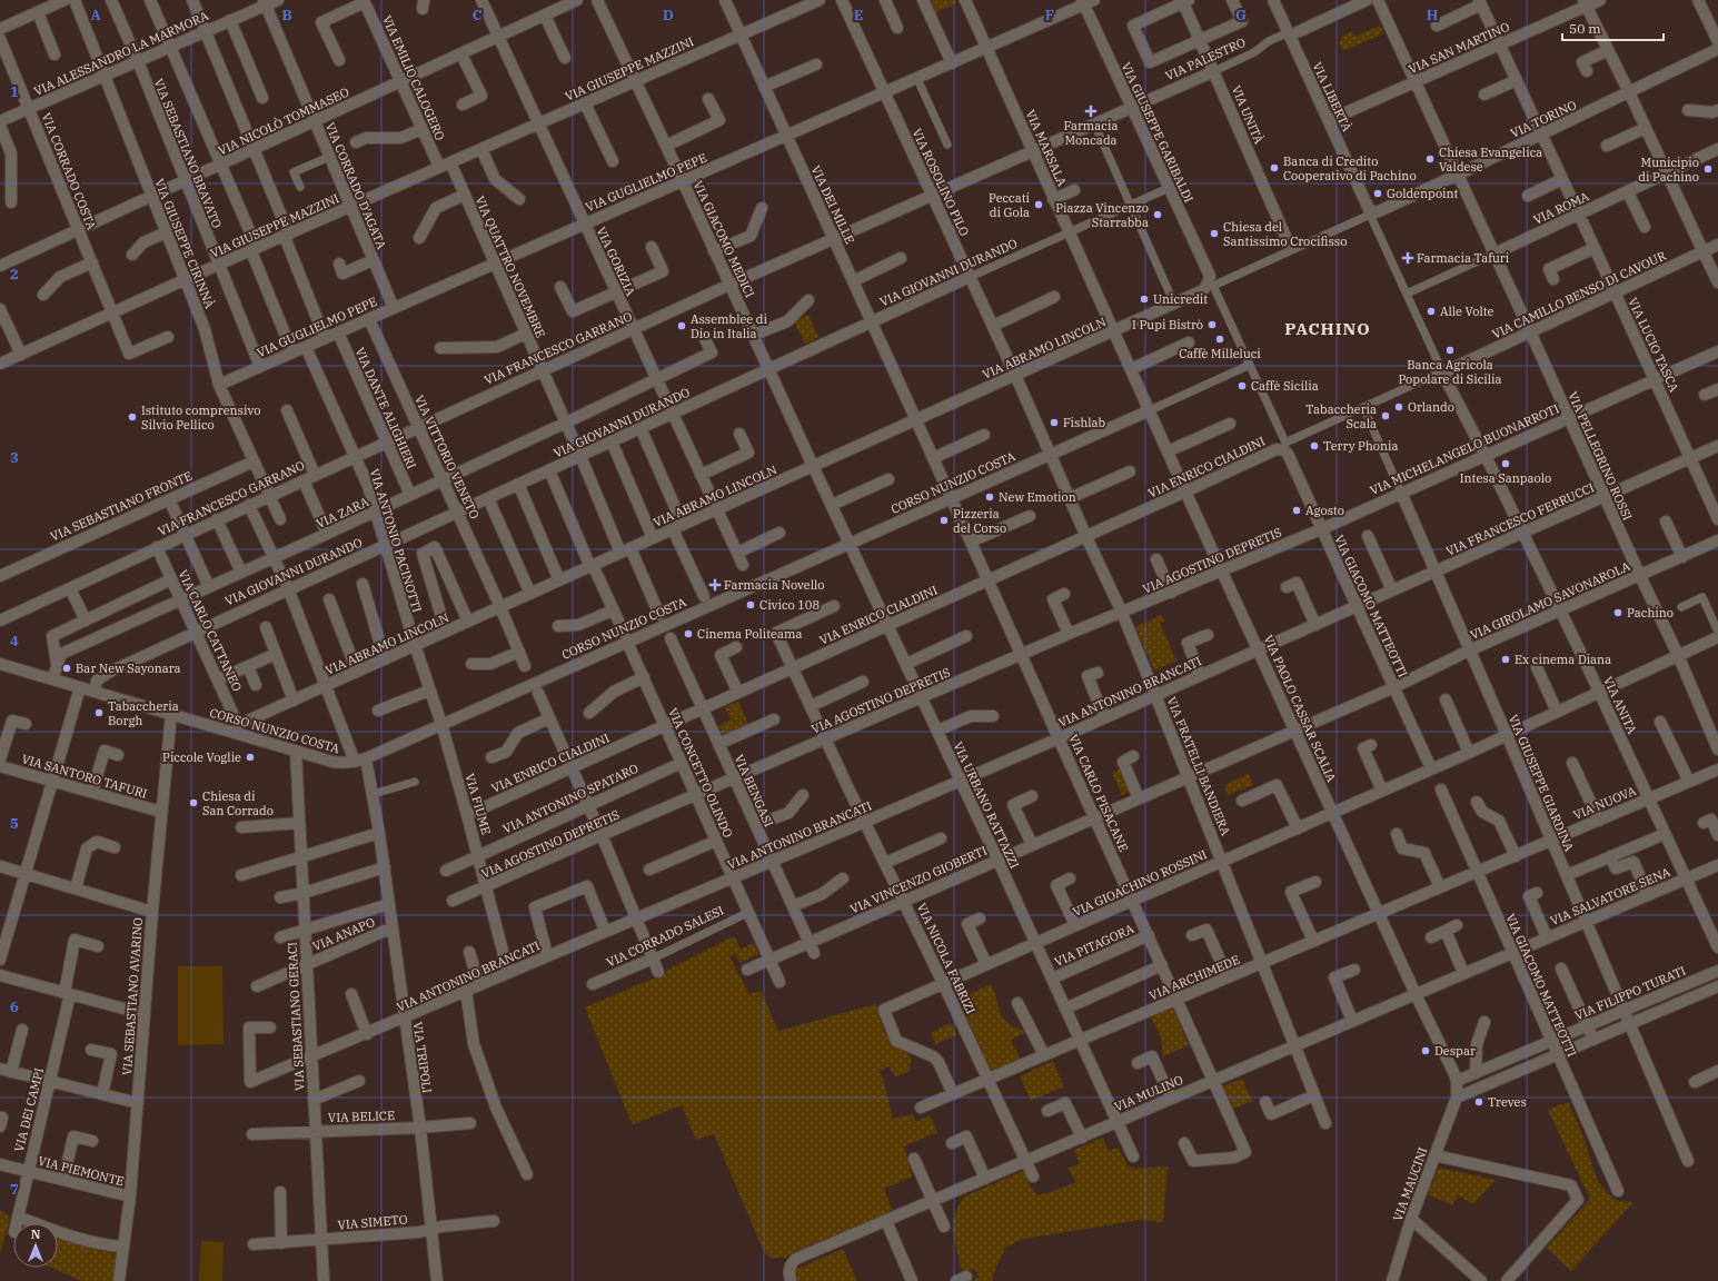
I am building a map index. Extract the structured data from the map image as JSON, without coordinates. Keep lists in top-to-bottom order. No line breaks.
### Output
{"streets":{"street":["VIA SAN MARTINO","VIA ALESSANDRO LA MARMORA","VIA PALESTRO","VIA GIUSEPPE MAZZINI","VIA EMILIO CALOGERO","VIA LIBERTÀ","VIA UNITÀ","VIA TORINO","VIA NICOLÒ TOMMASEO","VIA GIUSEPPE GARIBALDI","VIA MARSALA","VIA SEBASTIANO BRAVATO","VIA CORRADO COSTA","VIA GUGLIELMO PEPE","VIA ROSOLINO PILO","VIA CORRADO D'AGATA","VIA DEI MILLE","VIA ROMA","VIA GIACOMO MEDICI","VIA GIUSEPPE CIRINNÀ","VIA GORIZIA","VIA QUATTRO NOVEMBRE","VIA GIOVANNI DURANDO","VIA CAMILLO BENSO DI CAVOUR","VIA LUCIO TASCA","VIA FRANCESCO GARRANO","VIA ABRAMO LINCOLN","VIA DANTE ALIGHIERI","VIA MICHELANGELO BUONARROTI","VIA PELLEGRINO ROSSI","VIA VITTORIO VENETO","VIA ENRICO CIALDINI","CORSO NUNZIO COSTA","VIA SEBASTIANO FRONTE","VIA ZARA","VIA FRANCESCO FERRUCCI","VIA ANTONIO PACINOTTI","VIA AGOSTINO DEPRETIS","VIA GIROLAMO SAVONAROLA","VIA GIACOMO MATTEOTTI","VIA CARLO CATTANEO","VIA ANTONINO BRANCATI","VIA ANITA","VIA PAOLO CASSAR SCALIA","VIA FRATELLI BANDIERA","VIA CONCETTO OLINDO","VIA SANTORO TAFURI","VIA GIUSEPPE GIARDINA","VIA BENGASI","VIA CARLO PISACANE","VIA ANTONINO SPATARO","VIA NUOVA","VIA FIUME","VIA URBANO RATTAZZI","VIA VINCENZO GIOBERTI","VIA GIOACHINO ROSSINI","VIA SALVATORE SENA","VIA ANAPO","VIA CORRADO SALESI","VIA PITAGORA","VIA NICOLA FABRIZI","VIA ARCHIMEDE","VIA FILIPPO TURATI","VIA SEBASTIANO AVARINO","VIA SEBASTIANO GERACI","VIA TRIPOLI","VIA MULINO","VIA DEI CAMPI","VIA BELICE","VIA PIEMONTE","VIA MAUCINI","VIA SIMETO"]},"crossings":[["VIA SAN MARTINO","VIA LIBERTÀ"],["VIA SAN MARTINO","VIA LUCIO TASCA"],["VIA SAN MARTINO","VIA PELLEGRINO ROSSI"],["VIA ALESSANDRO LA MARMORA","VIA SEBASTIANO BRAVATO"],["VIA ALESSANDRO LA MARMORA","VIA CORRADO COSTA"],["VIA ALESSANDRO LA MARMORA","VIA CORRADO D'AGATA"],["VIA ALESSANDRO LA MARMORA","VIA GIUSEPPE CIRINNÀ"],["VIA PALESTRO","VIA LIBERTÀ"],["VIA PALESTRO","VIA UNITÀ"],["VIA PALESTRO","VIA GIUSEPPE GARIBALDI"],["VIA PALESTRO","VIA FRANCESCO GARRANO"],["VIA GIUSEPPE MAZZINI","VIA EMILIO CALOGERO"],["VIA GIUSEPPE MAZZINI","VIA SEBASTIANO BRAVATO"],["VIA GIUSEPPE MAZZINI","VIA CORRADO COSTA"],["VIA GIUSEPPE MAZZINI","VIA CORRADO D'AGATA"],["VIA GIUSEPPE MAZZINI","VIA DEI MILLE"],["VIA GIUSEPPE MAZZINI","VIA GIACOMO MEDICI"],["VIA GIUSEPPE MAZZINI","VIA GIUSEPPE CIRINNÀ"],["VIA GIUSEPPE MAZZINI","VIA GORIZIA"],["VIA GIUSEPPE MAZZINI","VIA QUATTRO NOVEMBRE"],["VIA EMILIO CALOGERO","VIA NICOLÒ TOMMASEO"],["VIA LIBERTÀ","VIA TORINO"],["VIA TORINO","VIA LUCIO TASCA"],["VIA TORINO","VIA PELLEGRINO ROSSI"],["VIA NICOLÒ TOMMASEO","VIA SEBASTIANO BRAVATO"],["VIA NICOLÒ TOMMASEO","VIA CORRADO COSTA"],["VIA NICOLÒ TOMMASEO","VIA CORRADO D'AGATA"],["VIA NICOLÒ TOMMASEO","VIA GIUSEPPE CIRINNÀ"],["VIA NICOLÒ TOMMASEO","VIA GORIZIA"],["VIA GIUSEPPE GARIBALDI","VIA GUGLIELMO PEPE"],["VIA GIUSEPPE GARIBALDI","VIA GIOVANNI DURANDO"],["VIA GIUSEPPE GARIBALDI","VIA FRANCESCO GARRANO"],["VIA GIUSEPPE GARIBALDI","VIA ABRAMO LINCOLN"],["VIA MARSALA","VIA GUGLIELMO PEPE"],["VIA MARSALA","VIA GIOVANNI DURANDO"],["VIA MARSALA","VIA FRANCESCO GARRANO"],["VIA MARSALA","VIA ABRAMO LINCOLN"],["VIA MARSALA","VIA PAOLO CASSAR SCALIA"],["VIA SEBASTIANO BRAVATO","VIA GUGLIELMO PEPE"],["VIA GUGLIELMO PEPE","VIA ROSOLINO PILO"],["VIA GUGLIELMO PEPE","VIA CORRADO D'AGATA"],["VIA GUGLIELMO PEPE","VIA DEI MILLE"],["VIA GUGLIELMO PEPE","VIA GIACOMO MEDICI"],["VIA GUGLIELMO PEPE","VIA GIUSEPPE CIRINNÀ"],["VIA GUGLIELMO PEPE","VIA GORIZIA"],["VIA GUGLIELMO PEPE","VIA QUATTRO NOVEMBRE"],["VIA GUGLIELMO PEPE","VIA DANTE ALIGHIERI"],["VIA GUGLIELMO PEPE","VIA VITTORIO VENETO"],["VIA GUGLIELMO PEPE","VIA ANTONIO PACINOTTI"],["VIA ROSOLINO PILO","VIA GIOVANNI DURANDO"],["VIA ROSOLINO PILO","VIA FRANCESCO GARRANO"],["VIA ROSOLINO PILO","VIA ABRAMO LINCOLN"],["VIA ROSOLINO PILO","VIA FRATELLI BANDIERA"],["VIA DEI MILLE","VIA GIOVANNI DURANDO"],["VIA DEI MILLE","VIA FRANCESCO GARRANO"],["VIA DEI MILLE","VIA ABRAMO LINCOLN"],["VIA DEI MILLE","VIA CARLO PISACANE"],["VIA ROMA","VIA LUCIO TASCA"],["VIA ROMA","VIA PELLEGRINO ROSSI"],["VIA GIACOMO MEDICI","VIA GIOVANNI DURANDO"],["VIA GIACOMO MEDICI","VIA FRANCESCO GARRANO"],["VIA GIACOMO MEDICI","VIA ABRAMO LINCOLN"],["VIA GIACOMO MEDICI","VIA URBANO RATTAZZI"],["VIA GIUSEPPE CIRINNÀ","VIA FRANCESCO GARRANO"],["VIA GIUSEPPE CIRINNÀ","VIA SEBASTIANO FRONTE"],["VIA GORIZIA","VIA GIOVANNI DURANDO"],["VIA GORIZIA","VIA FRANCESCO GARRANO"],["VIA GORIZIA","VIA ABRAMO LINCOLN"],["VIA GORIZIA","VIA ZARA"],["VIA QUATTRO NOVEMBRE","VIA GIOVANNI DURANDO"],["VIA QUATTRO NOVEMBRE","VIA FRANCESCO GARRANO"],["VIA QUATTRO NOVEMBRE","VIA ABRAMO LINCOLN"],["VIA QUATTRO NOVEMBRE","VIA ZARA"],["VIA GIOVANNI DURANDO","VIA VITTORIO VENETO"],["VIA GIOVANNI DURANDO","CORSO NUNZIO COSTA"],["VIA GIOVANNI DURANDO","VIA ANTONIO PACINOTTI"],["VIA GIOVANNI DURANDO","VIA CARLO CATTANEO"],["VIA CAMILLO BENSO DI CAVOUR","VIA LUCIO TASCA"],["VIA CAMILLO BENSO DI CAVOUR","VIA PELLEGRINO ROSSI"],["VIA CAMILLO BENSO DI CAVOUR","VIA ANITA"],["VIA LUCIO TASCA","VIA MICHELANGELO BUONARROTI"],["VIA LUCIO TASCA","VIA FRANCESCO FERRUCCI"],["VIA FRANCESCO GARRANO","VIA DANTE ALIGHIERI"],["VIA FRANCESCO GARRANO","VIA VITTORIO VENETO"],["VIA FRANCESCO GARRANO","VIA ANTONIO PACINOTTI"],["VIA FRANCESCO GARRANO","VIA CARLO CATTANEO"],["VIA ABRAMO LINCOLN","VIA VITTORIO VENETO"],["VIA ABRAMO LINCOLN","CORSO NUNZIO COSTA"],["VIA ABRAMO LINCOLN","VIA ANTONIO PACINOTTI"],["VIA ABRAMO LINCOLN","VIA CARLO CATTANEO"],["VIA ABRAMO LINCOLN","VIA PAOLO CASSAR SCALIA"],["VIA ABRAMO LINCOLN","VIA FRATELLI BANDIERA"],["VIA ABRAMO LINCOLN","VIA CARLO PISACANE"],["VIA ABRAMO LINCOLN","VIA FIUME"],["VIA ABRAMO LINCOLN","VIA URBANO RATTAZZI"],["VIA DANTE ALIGHIERI","VIA ZARA"],["VIA MICHELANGELO BUONARROTI","VIA PELLEGRINO ROSSI"],["VIA MICHELANGELO BUONARROTI","VIA AGOSTINO DEPRETIS"],["VIA MICHELANGELO BUONARROTI","VIA GIACOMO MATTEOTTI"],["VIA MICHELANGELO BUONARROTI","VIA ANITA"],["VIA MICHELANGELO BUONARROTI","VIA GIUSEPPE GIARDINA"],["VIA PELLEGRINO ROSSI","VIA FRANCESCO FERRUCCI"],["VIA PELLEGRINO ROSSI","VIA GIROLAMO SAVONAROLA"],["VIA PELLEGRINO ROSSI","VIA GIOACHINO ROSSINI"],["VIA VITTORIO VENETO","VIA ZARA"],["VIA ENRICO CIALDINI","VIA GIACOMO MATTEOTTI"],["VIA ENRICO CIALDINI","VIA PAOLO CASSAR SCALIA"],["VIA ENRICO CIALDINI","VIA FRATELLI BANDIERA"],["VIA ENRICO CIALDINI","VIA CONCETTO OLINDO"],["VIA ENRICO CIALDINI","VIA BENGASI"],["VIA ENRICO CIALDINI","VIA CARLO PISACANE"],["VIA ENRICO CIALDINI","VIA FIUME"],["VIA ENRICO CIALDINI","VIA URBANO RATTAZZI"],["VIA ENRICO CIALDINI","VIA NICOLA FABRIZI"],["CORSO NUNZIO COSTA","VIA ZARA"],["CORSO NUNZIO COSTA","VIA CARLO CATTANEO"],["CORSO NUNZIO COSTA","VIA PAOLO CASSAR SCALIA"],["CORSO NUNZIO COSTA","VIA FRATELLI BANDIERA"],["CORSO NUNZIO COSTA","VIA CARLO PISACANE"],["CORSO NUNZIO COSTA","VIA FIUME"],["CORSO NUNZIO COSTA","VIA URBANO RATTAZZI"],["CORSO NUNZIO COSTA","VIA SEBASTIANO AVARINO"],["CORSO NUNZIO COSTA","VIA SEBASTIANO GERACI"],["CORSO NUNZIO COSTA","VIA TRIPOLI"],["VIA ZARA","VIA ANTONIO PACINOTTI"],["VIA ZARA","VIA CARLO CATTANEO"],["VIA FRANCESCO FERRUCCI","VIA GIACOMO MATTEOTTI"],["VIA FRANCESCO FERRUCCI","VIA ANTONINO BRANCATI"],["VIA FRANCESCO FERRUCCI","VIA ANITA"],["VIA FRANCESCO FERRUCCI","VIA GIUSEPPE GIARDINA"],["VIA ANTONIO PACINOTTI","VIA FIUME"],["VIA AGOSTINO DEPRETIS","VIA GIACOMO MATTEOTTI"],["VIA AGOSTINO DEPRETIS","VIA PAOLO CASSAR SCALIA"],["VIA AGOSTINO DEPRETIS","VIA FRATELLI BANDIERA"],["VIA AGOSTINO DEPRETIS","VIA CONCETTO OLINDO"],["VIA AGOSTINO DEPRETIS","VIA BENGASI"],["VIA AGOSTINO DEPRETIS","VIA CARLO PISACANE"],["VIA AGOSTINO DEPRETIS","VIA FIUME"],["VIA AGOSTINO DEPRETIS","VIA URBANO RATTAZZI"],["VIA AGOSTINO DEPRETIS","VIA NICOLA FABRIZI"],["VIA GIROLAMO SAVONAROLA","VIA GIACOMO MATTEOTTI"],["VIA GIROLAMO SAVONAROLA","VIA ANITA"],["VIA GIROLAMO SAVONAROLA","VIA GIUSEPPE GIARDINA"],["VIA GIROLAMO SAVONAROLA","VIA VINCENZO GIOBERTI"],["VIA GIACOMO MATTEOTTI","VIA ANTONINO BRANCATI"],["VIA GIACOMO MATTEOTTI","VIA NUOVA"],["VIA GIACOMO MATTEOTTI","VIA VINCENZO GIOBERTI"],["VIA GIACOMO MATTEOTTI","VIA GIOACHINO ROSSINI"],["VIA GIACOMO MATTEOTTI","VIA SALVATORE SENA"],["VIA GIACOMO MATTEOTTI","VIA ARCHIMEDE"],["VIA GIACOMO MATTEOTTI","VIA FILIPPO TURATI"],["VIA GIACOMO MATTEOTTI","VIA MULINO"],["VIA ANTONINO BRANCATI","VIA PAOLO CASSAR SCALIA"],["VIA ANTONINO BRANCATI","VIA FRATELLI BANDIERA"],["VIA ANTONINO BRANCATI","VIA CONCETTO OLINDO"],["VIA ANTONINO BRANCATI","VIA BENGASI"],["VIA ANTONINO BRANCATI","VIA CARLO PISACANE"],["VIA ANTONINO BRANCATI","VIA FIUME"],["VIA ANTONINO BRANCATI","VIA URBANO RATTAZZI"],["VIA ANTONINO BRANCATI","VIA NICOLA FABRIZI"],["VIA ANTONINO BRANCATI","VIA SEBASTIANO GERACI"],["VIA ANTONINO BRANCATI","VIA TRIPOLI"],["VIA ANITA","VIA NUOVA"],["VIA ANITA","VIA GIOACHINO ROSSINI"],["VIA ANITA","VIA SALVATORE SENA"],["VIA PAOLO CASSAR SCALIA","VIA VINCENZO GIOBERTI"],["VIA PAOLO CASSAR SCALIA","VIA GIOACHINO ROSSINI"],["VIA PAOLO CASSAR SCALIA","VIA ARCHIMEDE"],["VIA PAOLO CASSAR SCALIA","VIA FILIPPO TURATI"],["VIA PAOLO CASSAR SCALIA","VIA MULINO"],["VIA PAOLO CASSAR SCALIA","VIA MAUCINI"],["VIA FRATELLI BANDIERA","VIA VINCENZO GIOBERTI"],["VIA FRATELLI BANDIERA","VIA GIOACHINO ROSSINI"],["VIA FRATELLI BANDIERA","VIA ARCHIMEDE"],["VIA FRATELLI BANDIERA","VIA MULINO"],["VIA CONCETTO OLINDO","VIA ANTONINO SPATARO"],["VIA CONCETTO OLINDO","VIA VINCENZO GIOBERTI"],["VIA CONCETTO OLINDO","VIA CORRADO SALESI"],["VIA SANTORO TAFURI","VIA SEBASTIANO AVARINO"],["VIA GIUSEPPE GIARDINA","VIA NUOVA"],["VIA GIUSEPPE GIARDINA","VIA GIOACHINO ROSSINI"],["VIA GIUSEPPE GIARDINA","VIA SALVATORE SENA"],["VIA GIUSEPPE GIARDINA","VIA FILIPPO TURATI"],["VIA BENGASI","VIA VINCENZO GIOBERTI"],["VIA CARLO PISACANE","VIA VINCENZO GIOBERTI"],["VIA CARLO PISACANE","VIA GIOACHINO ROSSINI"],["VIA CARLO PISACANE","VIA PITAGORA"],["VIA CARLO PISACANE","VIA ARCHIMEDE"],["VIA CARLO PISACANE","VIA MULINO"],["VIA ANTONINO SPATARO","VIA FIUME"],["VIA NUOVA","VIA ARCHIMEDE"],["VIA URBANO RATTAZZI","VIA VINCENZO GIOBERTI"],["VIA URBANO RATTAZZI","VIA GIOACHINO ROSSINI"],["VIA URBANO RATTAZZI","VIA PITAGORA"],["VIA URBANO RATTAZZI","VIA ARCHIMEDE"],["VIA URBANO RATTAZZI","VIA MULINO"],["VIA VINCENZO GIOBERTI","VIA NICOLA FABRIZI"],["VIA GIOACHINO ROSSINI","VIA NICOLA FABRIZI"],["VIA GIOACHINO ROSSINI","VIA ARCHIMEDE"],["VIA SALVATORE SENA","VIA MULINO"],["VIA ANAPO","VIA SEBASTIANO GERACI"],["VIA ANAPO","VIA TRIPOLI"],["VIA NICOLA FABRIZI","VIA ARCHIMEDE"],["VIA NICOLA FABRIZI","VIA MULINO"],["VIA SEBASTIANO AVARINO","VIA PIEMONTE"],["VIA SEBASTIANO GERACI","VIA BELICE"],["VIA SEBASTIANO GERACI","VIA SIMETO"],["VIA TRIPOLI","VIA BELICE"],["VIA TRIPOLI","VIA SIMETO"],["VIA DEI CAMPI","VIA PIEMONTE"]],"districts":["PACHINO"],"places":{"health":["Farmacia Moncada","Farmacia Tafuri","Farmacia Novello"],"other":["Chiesa Evangelica Valdese","Banca di Credito Cooperativo di Pachino","Municipio di Pachino","Goldenpoint","Peccati di Gola","Piazza Vincenzo Starrabba","Chiesa del Santissimo Crocifisso","Unicredit","Alle Volte","I Pupi Bistrò","Assemblee di Dio in Italia","Caffè Milleluci","Banca Agricola Popolare di Sicilia","Caffè Sicilia","Orlando","Tabaccheria Scala","Istituto comprensivo Silvio Pellico","Fishlab","Terry Phonia","Intesa Sanpaolo","New Emotion","Agosto","Pizzeria del Corso","Civico 108","Pachino","Cinema Politeama","Ex cinema Diana","Bar New Sayonara","Tabaccheria Borgh","Piccole Voglie","Chiesa di San Corrado","Despar","Treves"]},"scale_bar":"50 m","north":"top","grid":{"columns":["A","B","C","D","E","F","G","H"],"rows":["1","2","3","4","5","6","7"]}}
